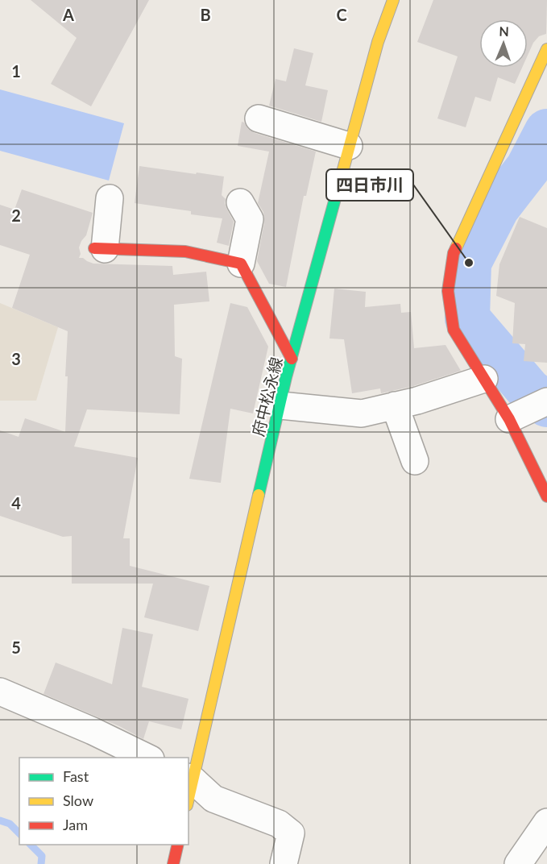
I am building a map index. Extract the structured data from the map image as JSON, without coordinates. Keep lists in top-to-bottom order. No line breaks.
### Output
{"streets":{"main road":["府中松永線"]},"places":["四日市川"],"legend":["Fast","Slow","Jam"],"north":"top","grid":{"columns":["A","B","C"],"rows":["1","2","3","4","5"]}}
